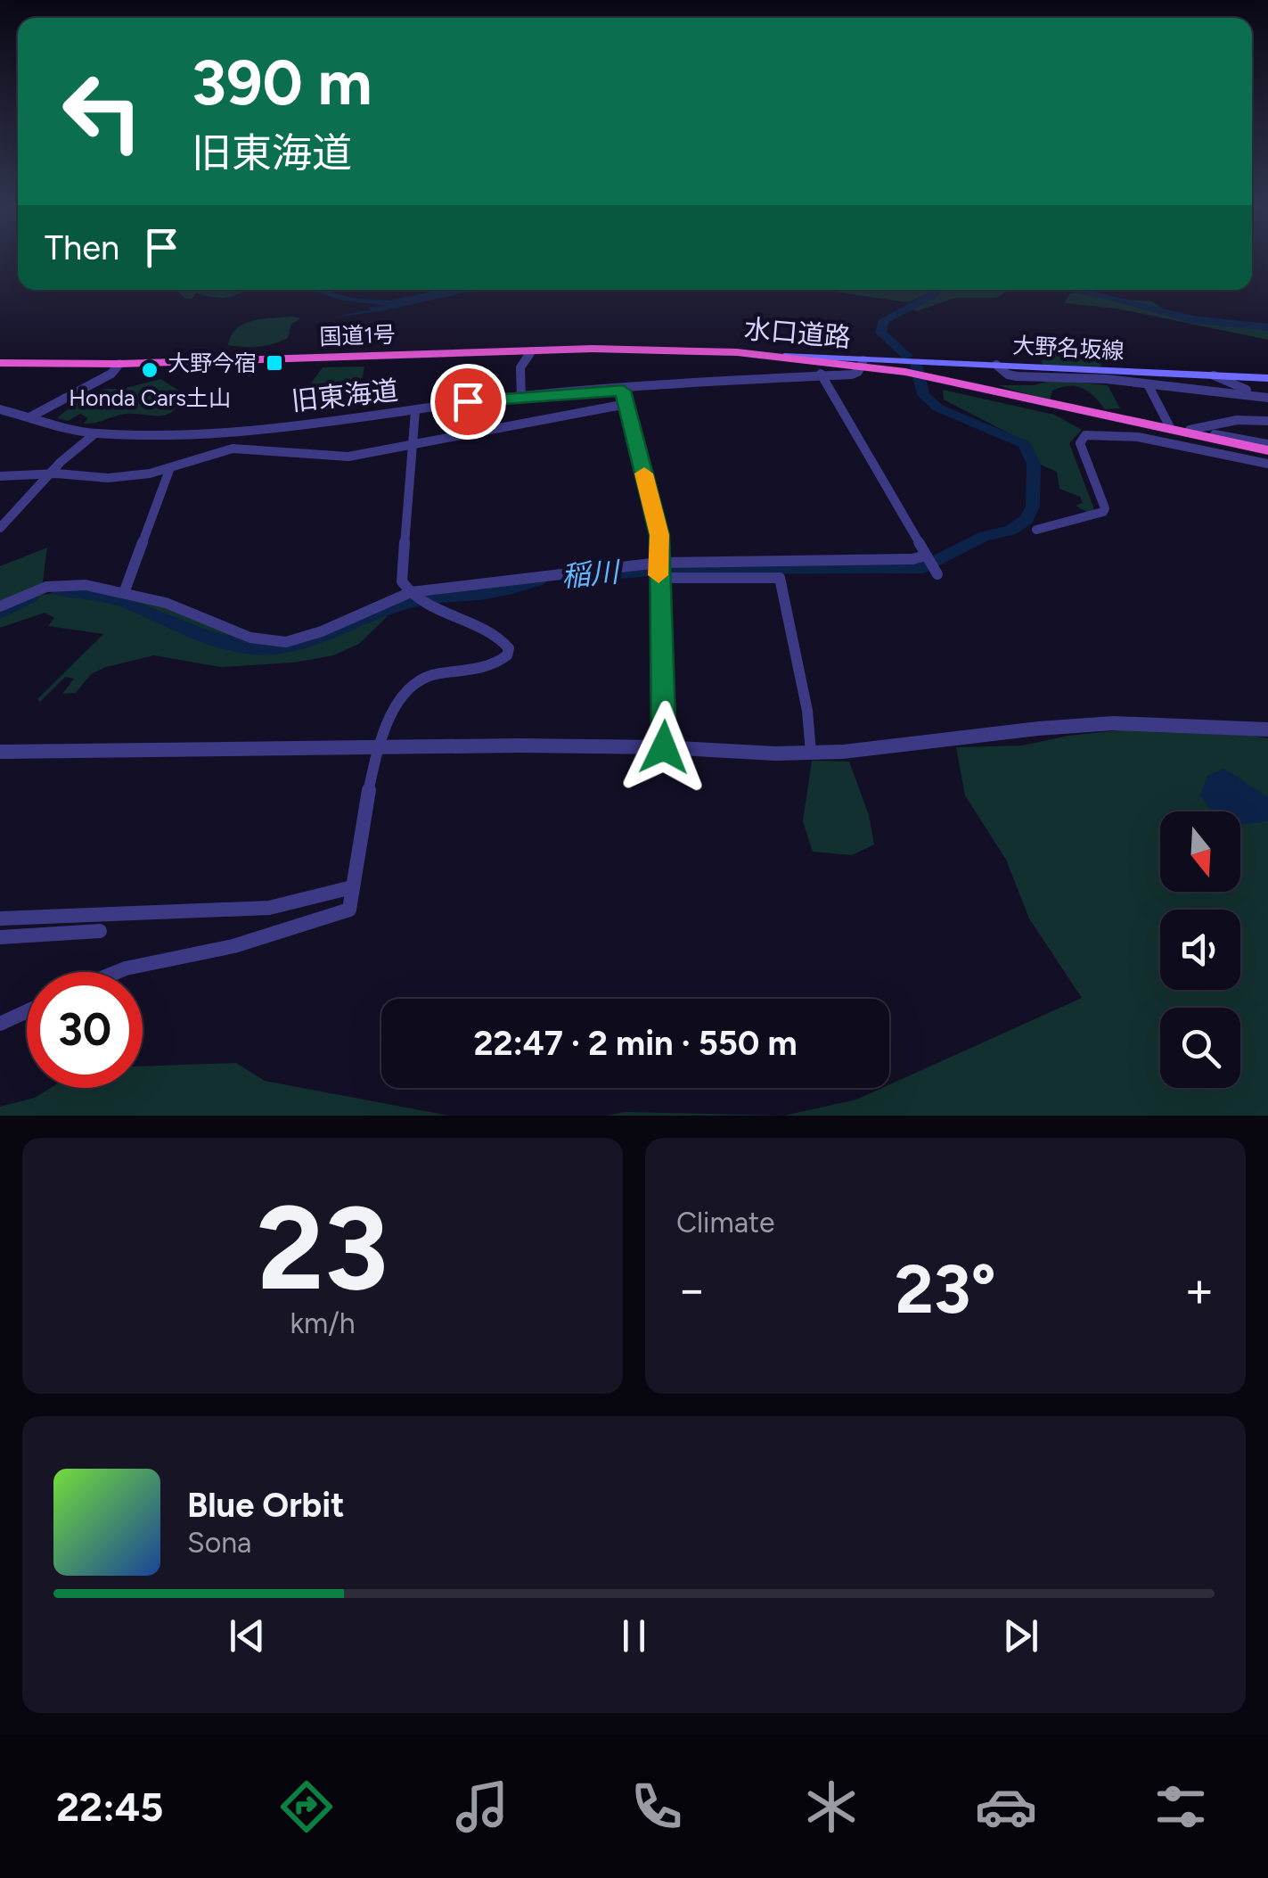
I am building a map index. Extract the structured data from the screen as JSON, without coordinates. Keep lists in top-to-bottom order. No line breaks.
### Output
{"streets":{"highway":["水口道路","国道1号"],"main road":["大野名坂線"],"street":["旧東海道"]},"crossings":[["水口道路","国道1号"],["水口道路","大野名坂線"],["水口道路","旧東海道"],["大野名坂線","旧東海道"]],"water":["稲川"],"places":{"transit":["大野今宿"],"other":["Honda Cars土山"]},"north":"bottom","page":{"turn":["390 m","旧東海道"],"then":"Then","limit":"30","trip":"22:47 · 2 min · 550 m","tile":[["23","km/h"],"Climate"],"heat":["−","23°","+"],"song":["Blue Orbit","Sona"],"tabs":"22:45"}}
